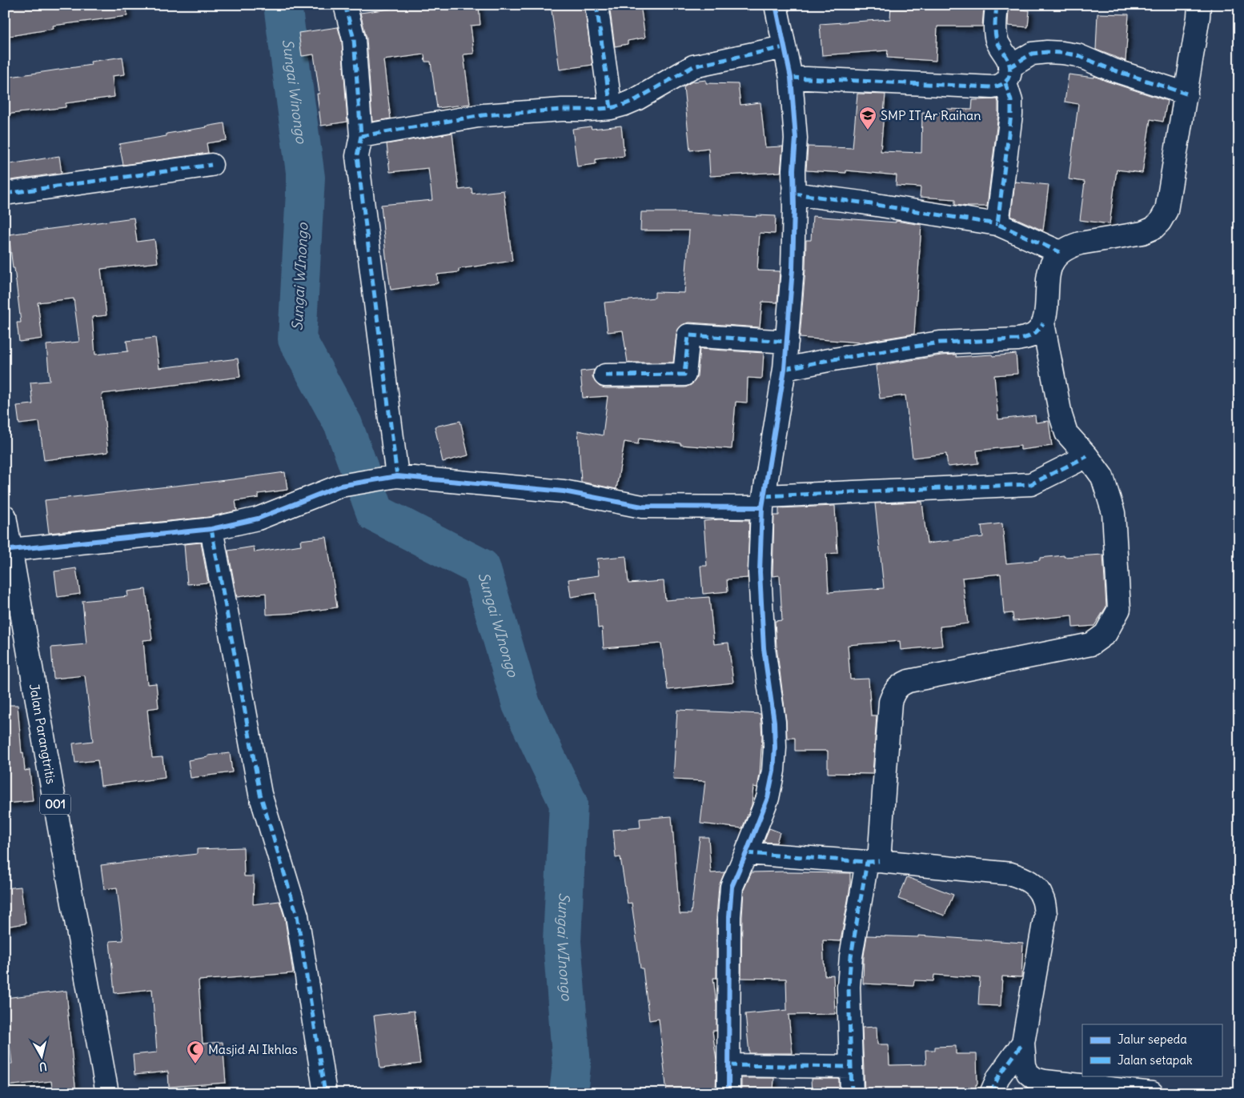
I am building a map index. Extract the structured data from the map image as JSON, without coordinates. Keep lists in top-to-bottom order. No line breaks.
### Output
{"streets":{"street":["Jalan Parangtritis","001"]},"water":["Sungai Winongo","Sungai WInongo"],"places":{"school or university":["SMP IT Ar Raihan"],"mosque":["Masjid Al Ikhlas"]},"legend":["Jalur sepeda","Jalan setapak"],"north":"bottom"}
